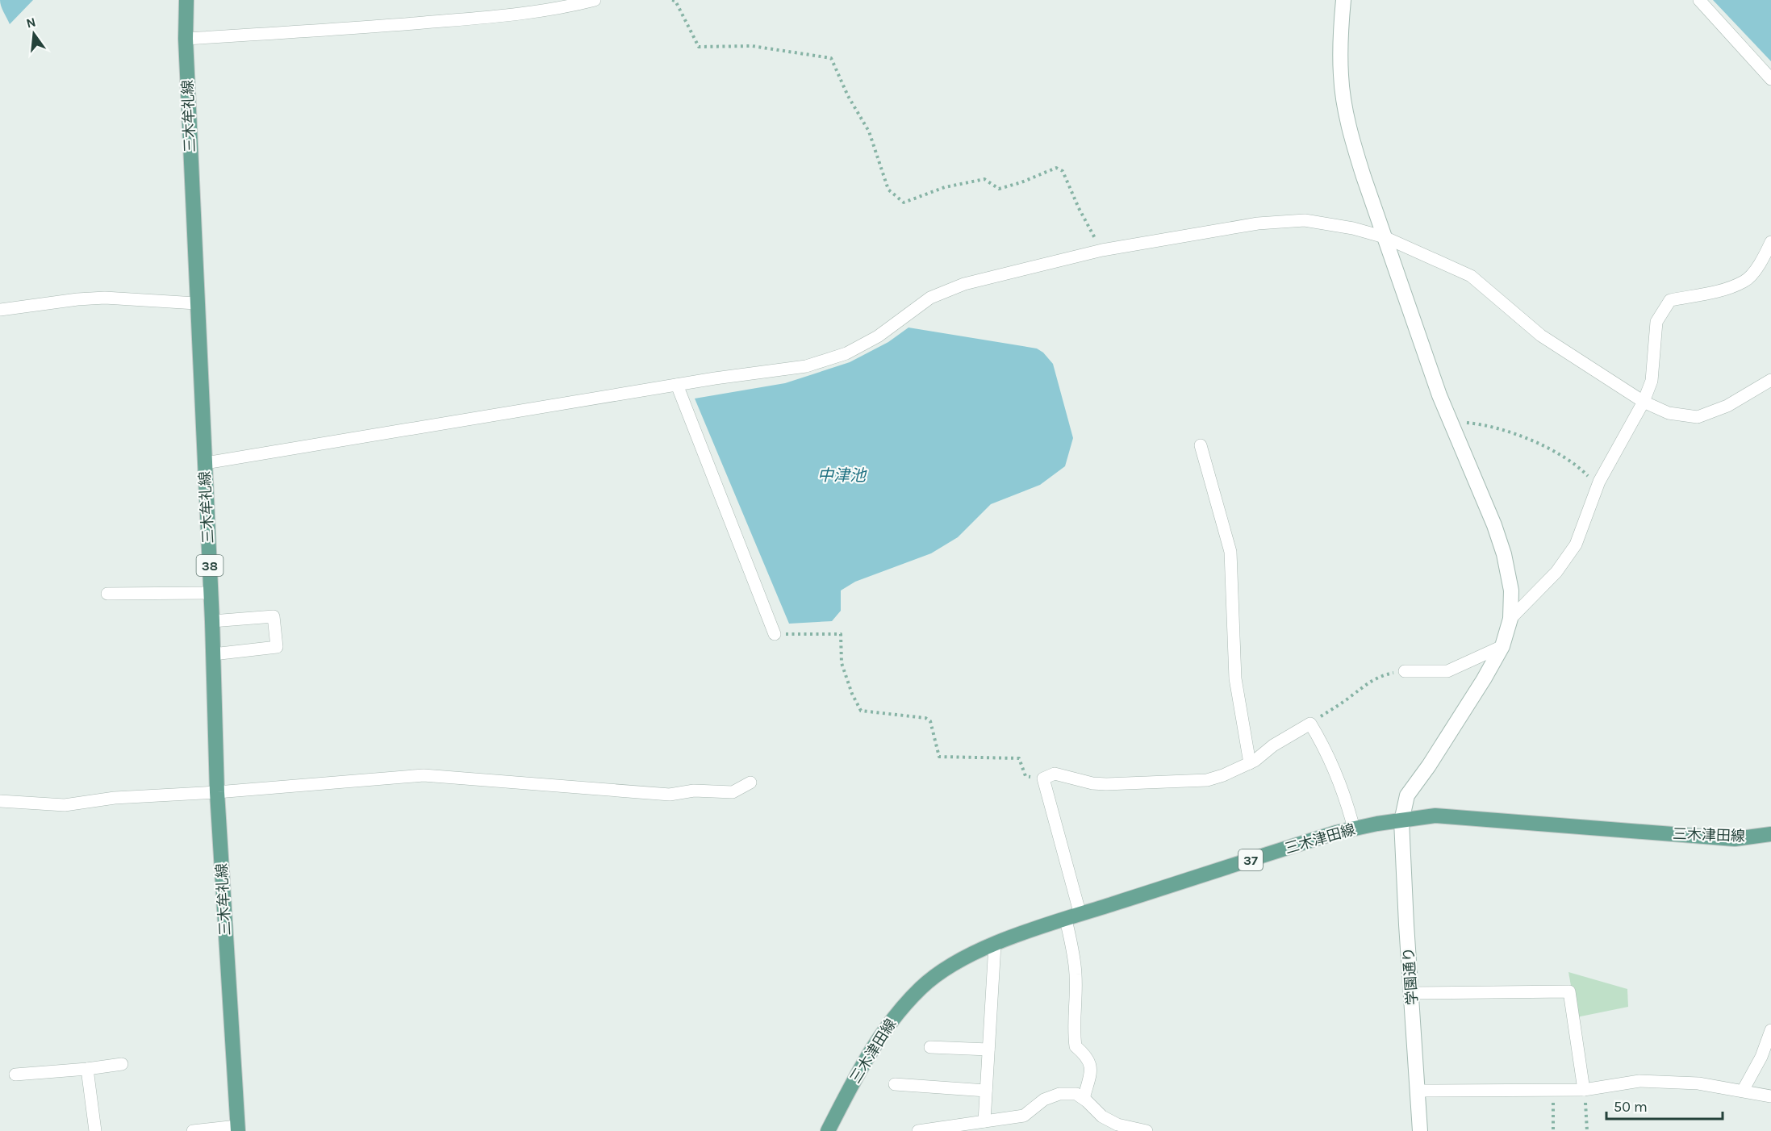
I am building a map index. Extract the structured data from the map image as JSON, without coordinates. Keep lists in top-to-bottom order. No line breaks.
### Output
{"streets":{"main road":["三木牟礼線","38","三木津田線","37"],"street":["学園通り"]},"crossings":[["三木津田線","学園通り"]],"water":["中津池"],"scale_bar":"50 m","north":"top"}
